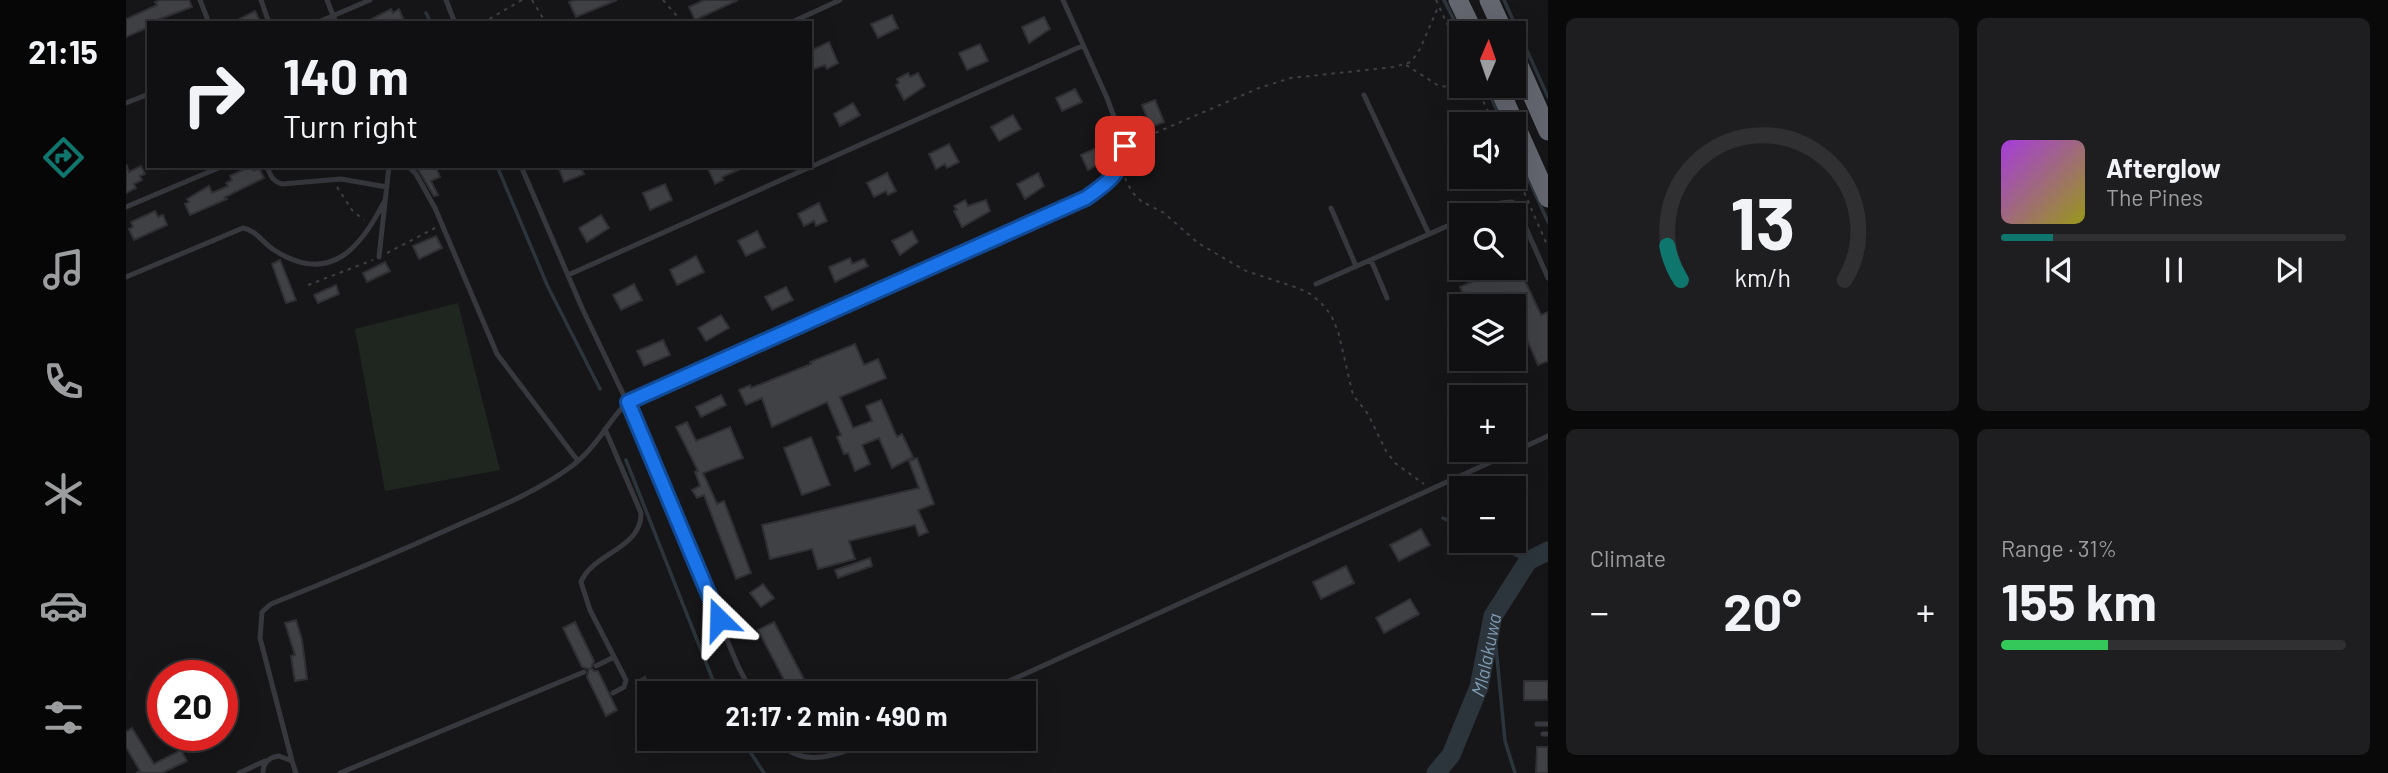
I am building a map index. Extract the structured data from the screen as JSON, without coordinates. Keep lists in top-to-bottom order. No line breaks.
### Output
{"water":["Mlalakuwa"],"north":"top","page":{"tabs":"21:15","map_buttons":["+","−"],"turn":["140 m","Turn right"],"song":["Afterglow","The Pines"],"tile":["Climate",["Range · 31%","155 km"]],"heat":["−","20°","+"],"limit":"20","trip":"21:17 · 2 min · 490 m","gauge":["13","km/h"]}}
